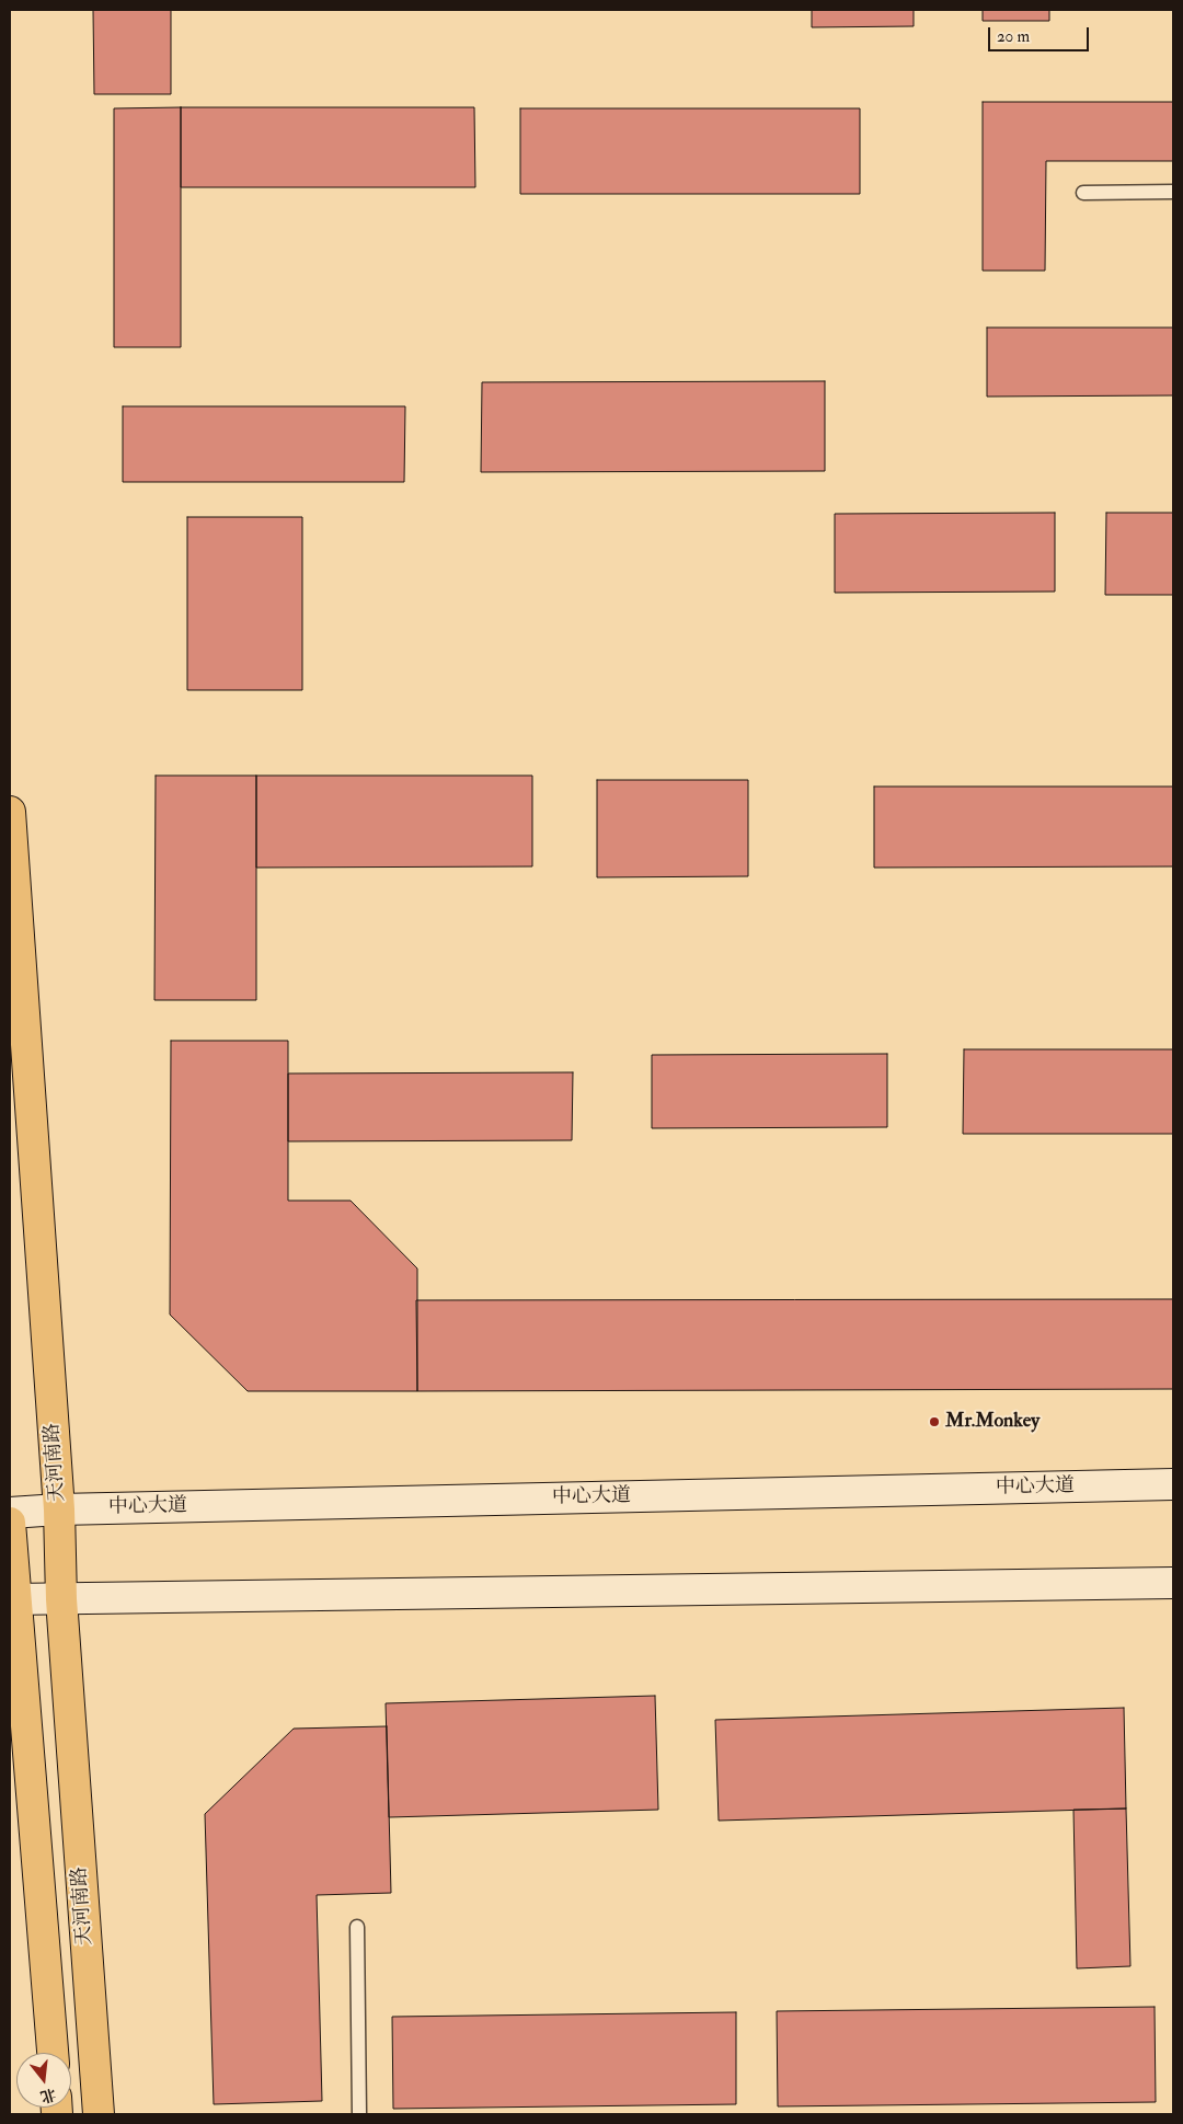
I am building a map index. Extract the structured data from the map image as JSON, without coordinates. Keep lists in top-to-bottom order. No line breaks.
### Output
{"streets":{"main road":["天河南路","中心大道"]},"crossings":[["天河南路","中心大道"]],"places":["Mr.Monkey"],"scale_bar":"20 m","north":"bottom"}
